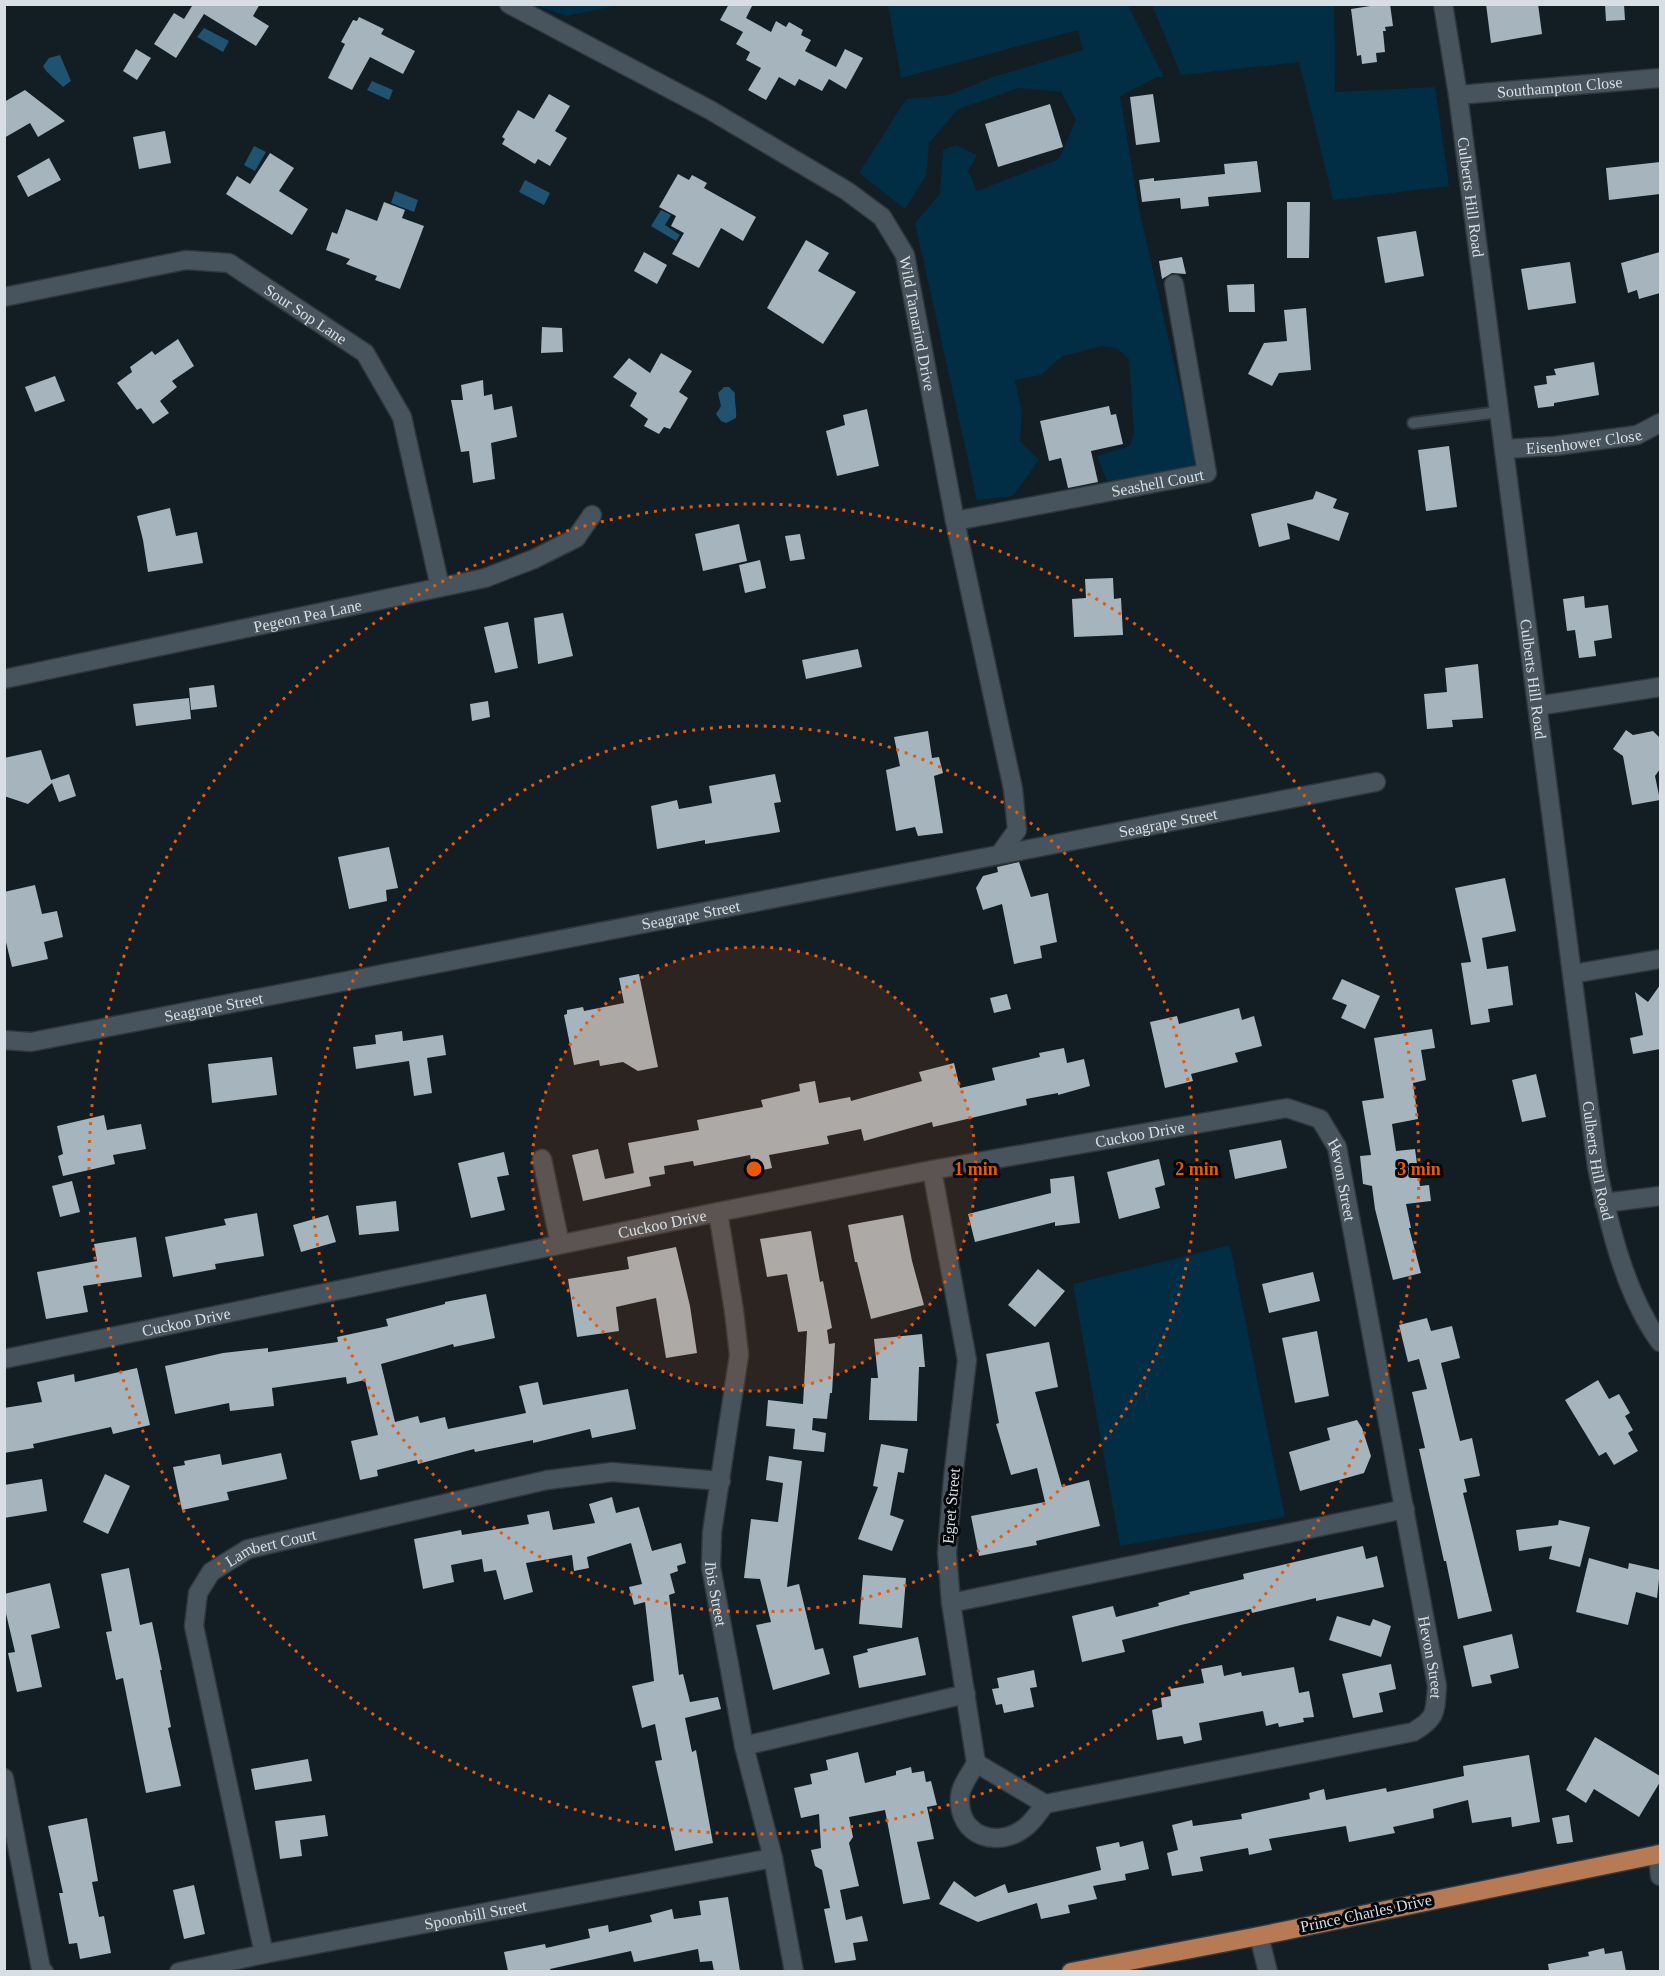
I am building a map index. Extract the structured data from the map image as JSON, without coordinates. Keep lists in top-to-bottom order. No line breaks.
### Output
{"streets":{"highway":["Prince Charles Drive"],"street":["Southampton Close","Culberts Hill Road","Sour Sop Lane","Wild Tamarind Drive","Eisenhower Close","Seashell Court","Pegeon Pea Lane","Seagrape Street","Cuckoo Drive","Hevon Street","Egret Street","Lambert Court","Ibis Street","Spoonbill Street"]},"crossings":[["Southampton Close","Culberts Hill Road"],["Culberts Hill Road","Eisenhower Close"],["Sour Sop Lane","Pegeon Pea Lane"],["Wild Tamarind Drive","Seashell Court"],["Wild Tamarind Drive","Seagrape Street"],["Cuckoo Drive","Hevon Street"],["Cuckoo Drive","Egret Street"],["Cuckoo Drive","Ibis Street"],["Lambert Court","Ibis Street"],["Lambert Court","Spoonbill Street"],["Ibis Street","Spoonbill Street"]],"rings":["1 min","2 min","3 min"]}
